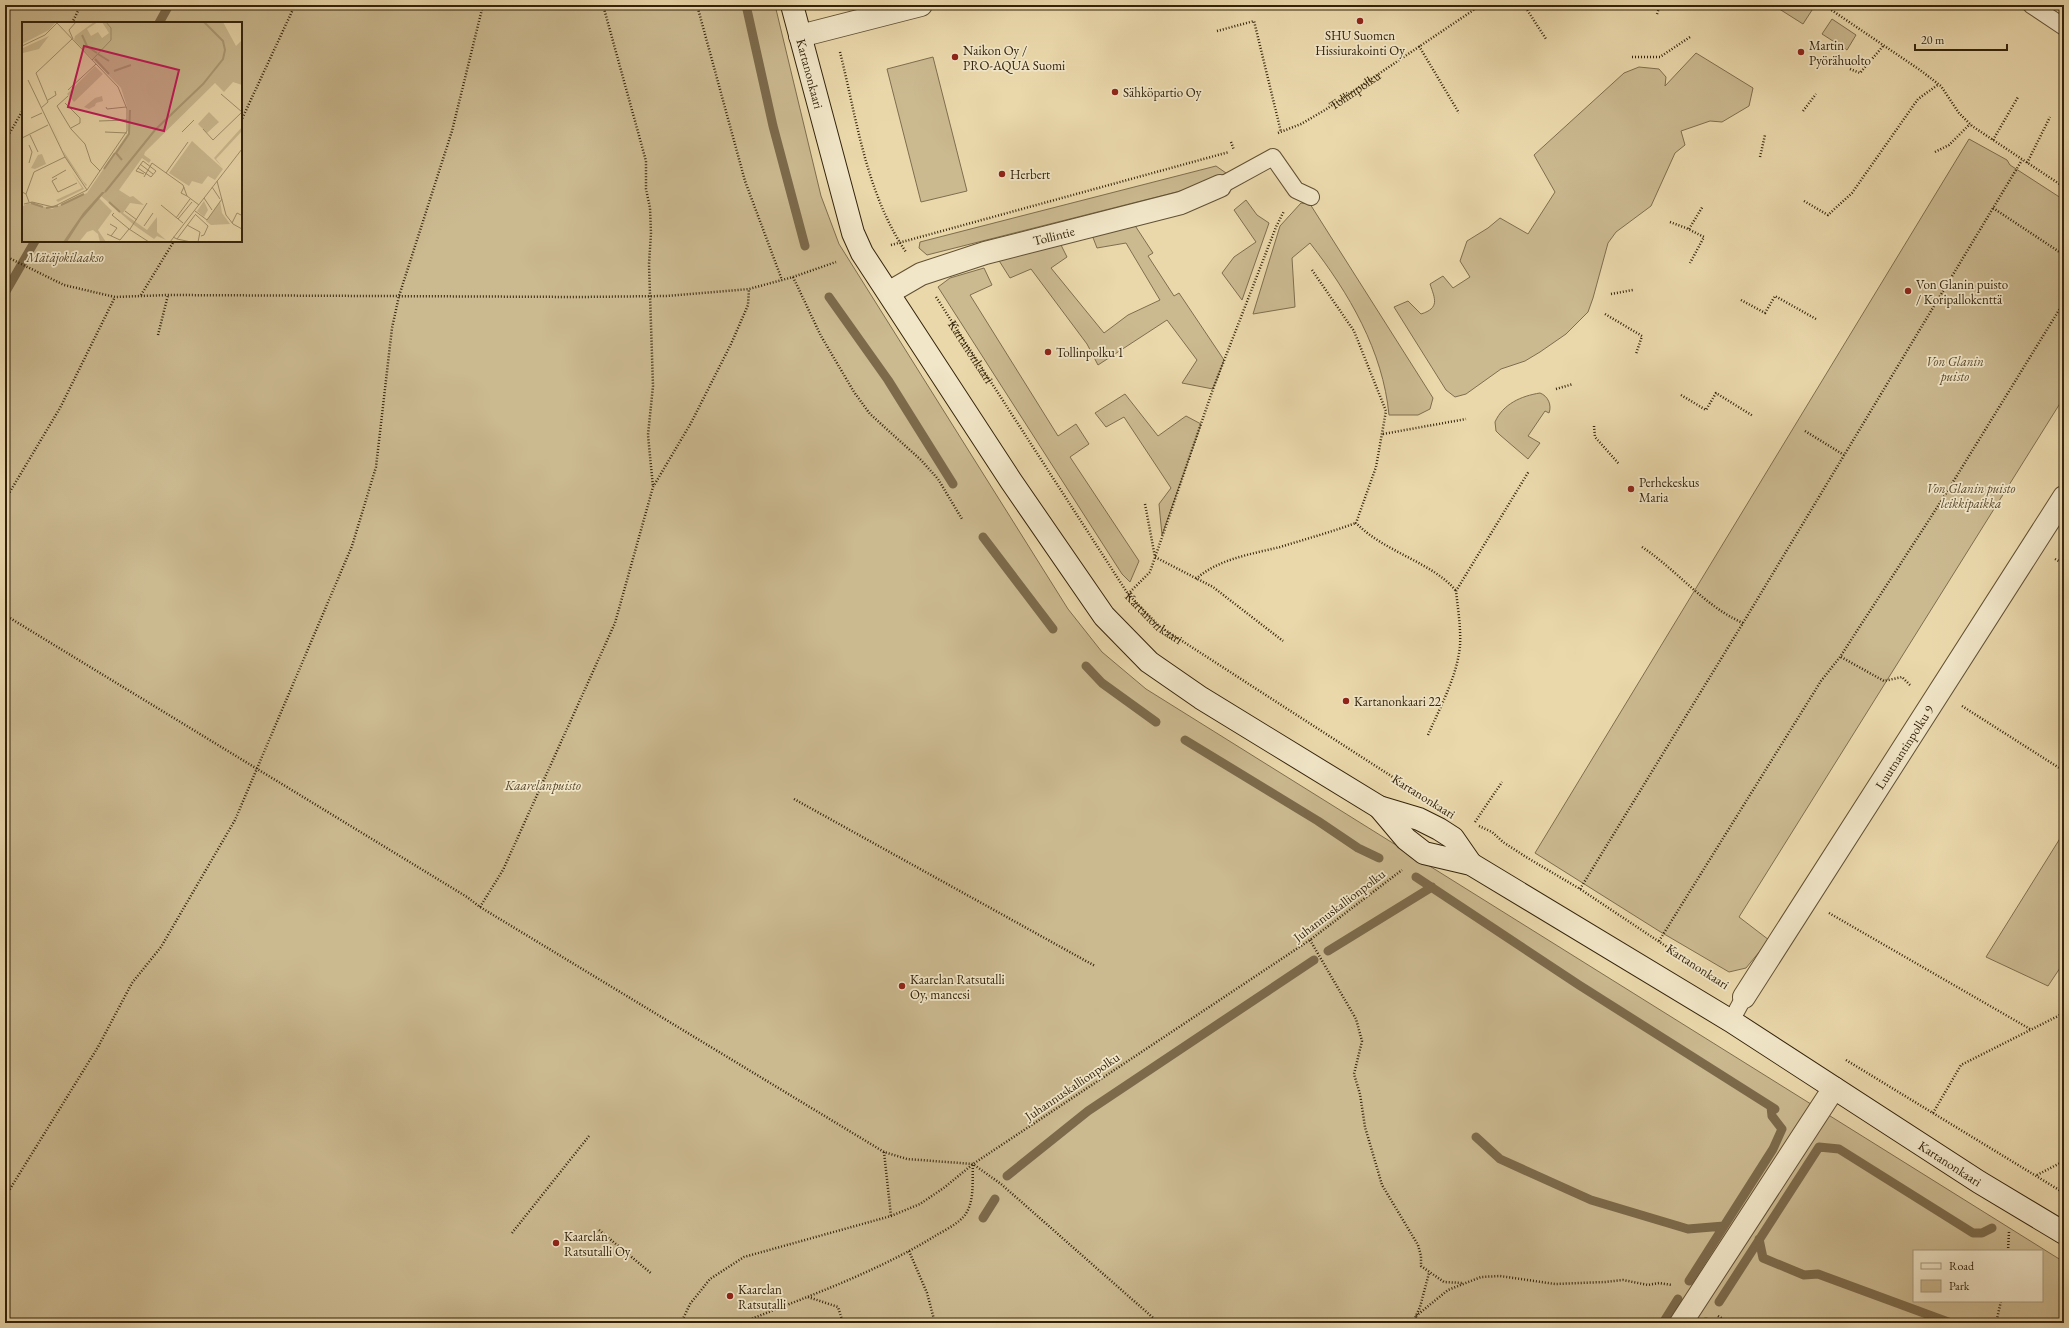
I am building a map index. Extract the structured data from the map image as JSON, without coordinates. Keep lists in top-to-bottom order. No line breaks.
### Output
{"streets":{"street":["Kartanonkaari","Tollintie","Luutnantinpolku 9"],"path":["Tollinpolku","Juhannuskallionpolku"]},"crossings":[["Kartanonkaari","Tollintie"],["Kartanonkaari","Juhannuskallionpolku"]],"parks":["Mätäjokilaakso","Von Glanin puisto","Von Glanin puisto leikkipaikka","Kaarelanpuisto"],"places":["SHU Suomen Hissiurakointi Oy","Martin Pyörähuolto","Naikon Oy / PRO-AQUA Suomi","Sähköpartio Oy","Herbert","Von Glanin puisto / Koripallokenttä","Tollinpolku 1","Perhekeskus Maria","Kartanonkaari 22","Kaarelan Ratsutalli Oy, maneesi","Kaarelan Ratsutalli Oy","Kaarelan Ratsutalli"],"legend":["Road","Park"],"scale_bar":"20 m"}
